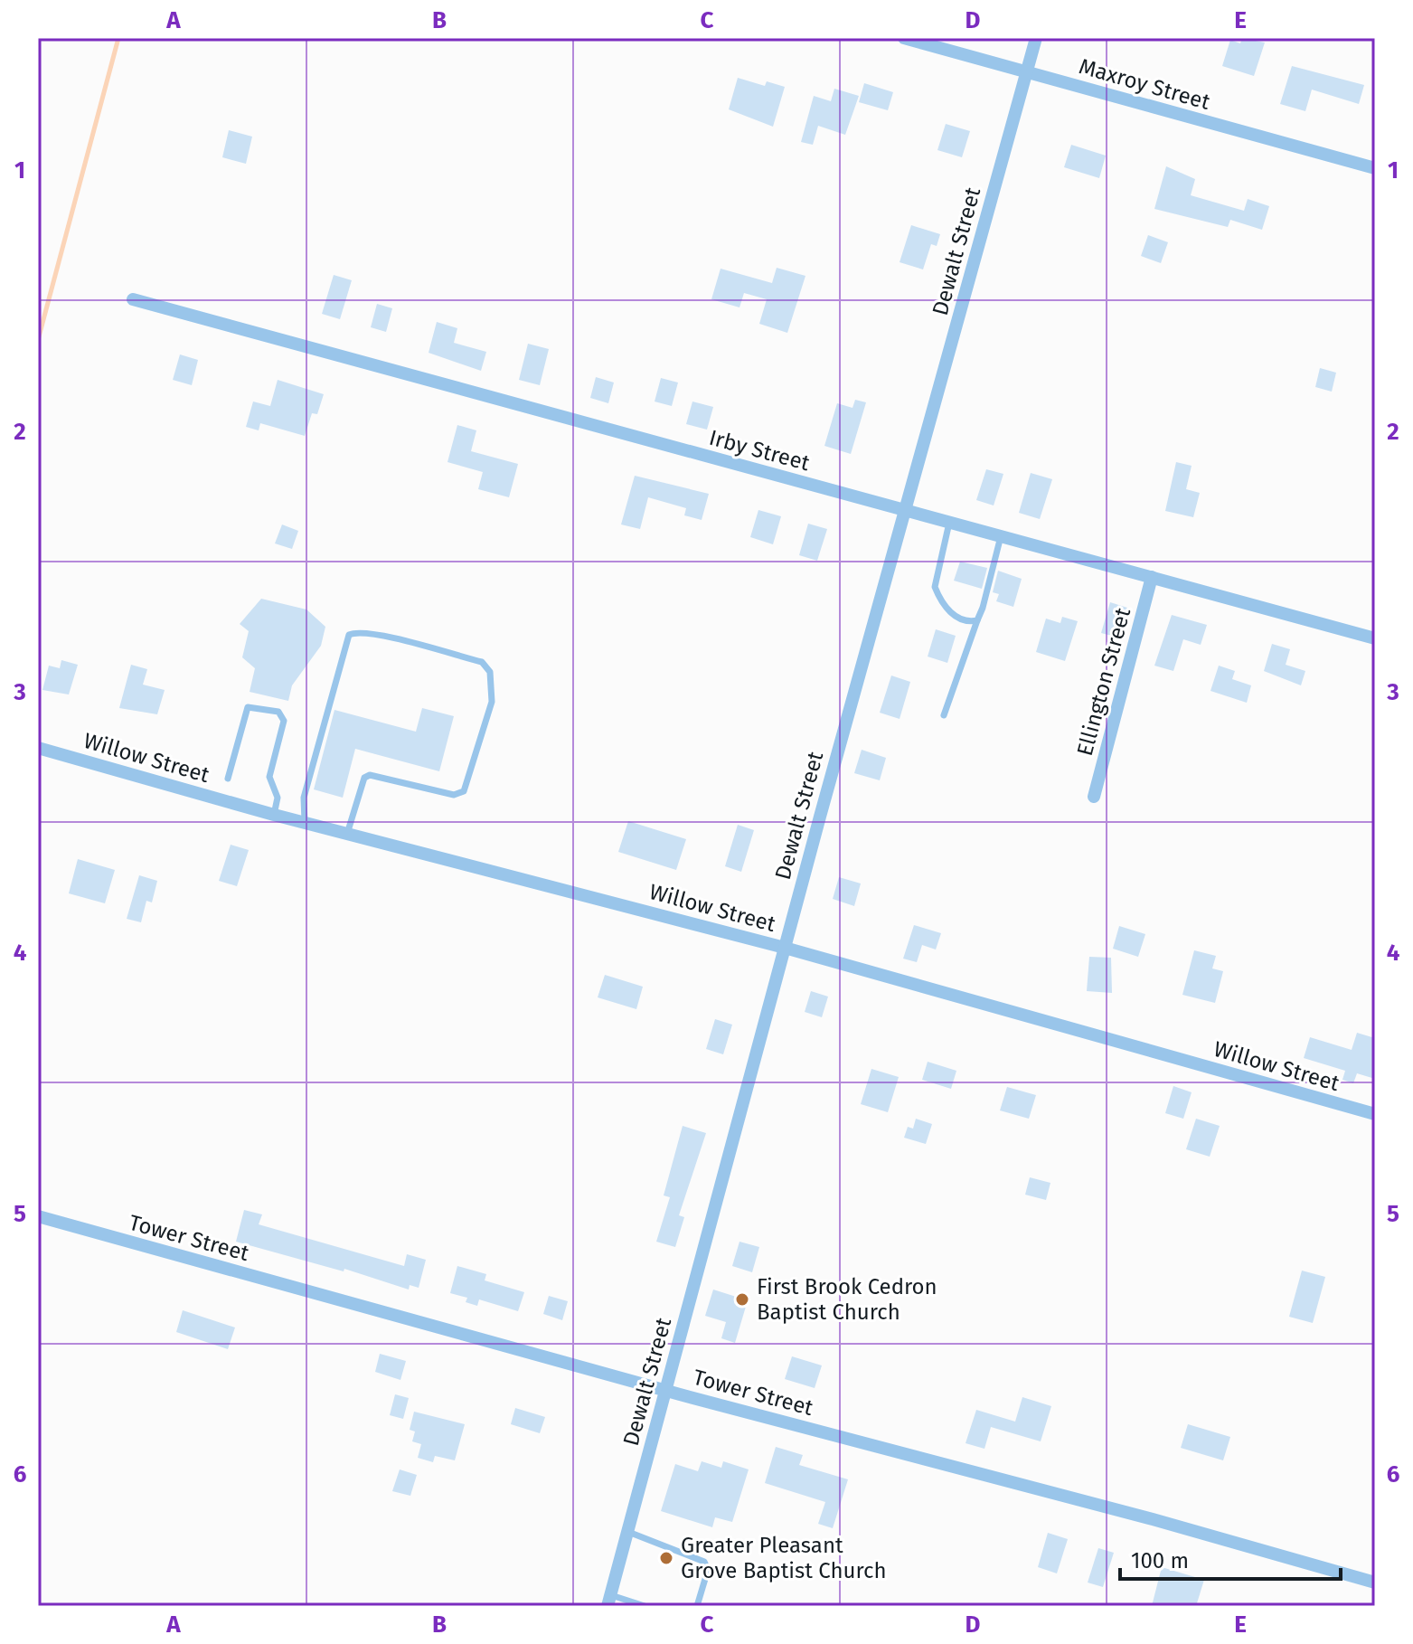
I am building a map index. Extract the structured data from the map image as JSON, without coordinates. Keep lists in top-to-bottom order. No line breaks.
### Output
{"streets":{"street":["Maxroy Street","Dewalt Street","Irby Street","Ellington Street","Willow Street","Tower Street"]},"crossings":[["Maxroy Street","Dewalt Street"],["Dewalt Street","Irby Street"],["Dewalt Street","Willow Street"],["Dewalt Street","Tower Street"],["Irby Street","Ellington Street"]],"places":["First Brook Cedron Baptist Church","Greater Pleasant Grove Baptist Church"],"scale_bar":"100 m","grid":{"columns":["A","B","C","D","E"],"rows":["1","2","3","4","5","6"]}}
